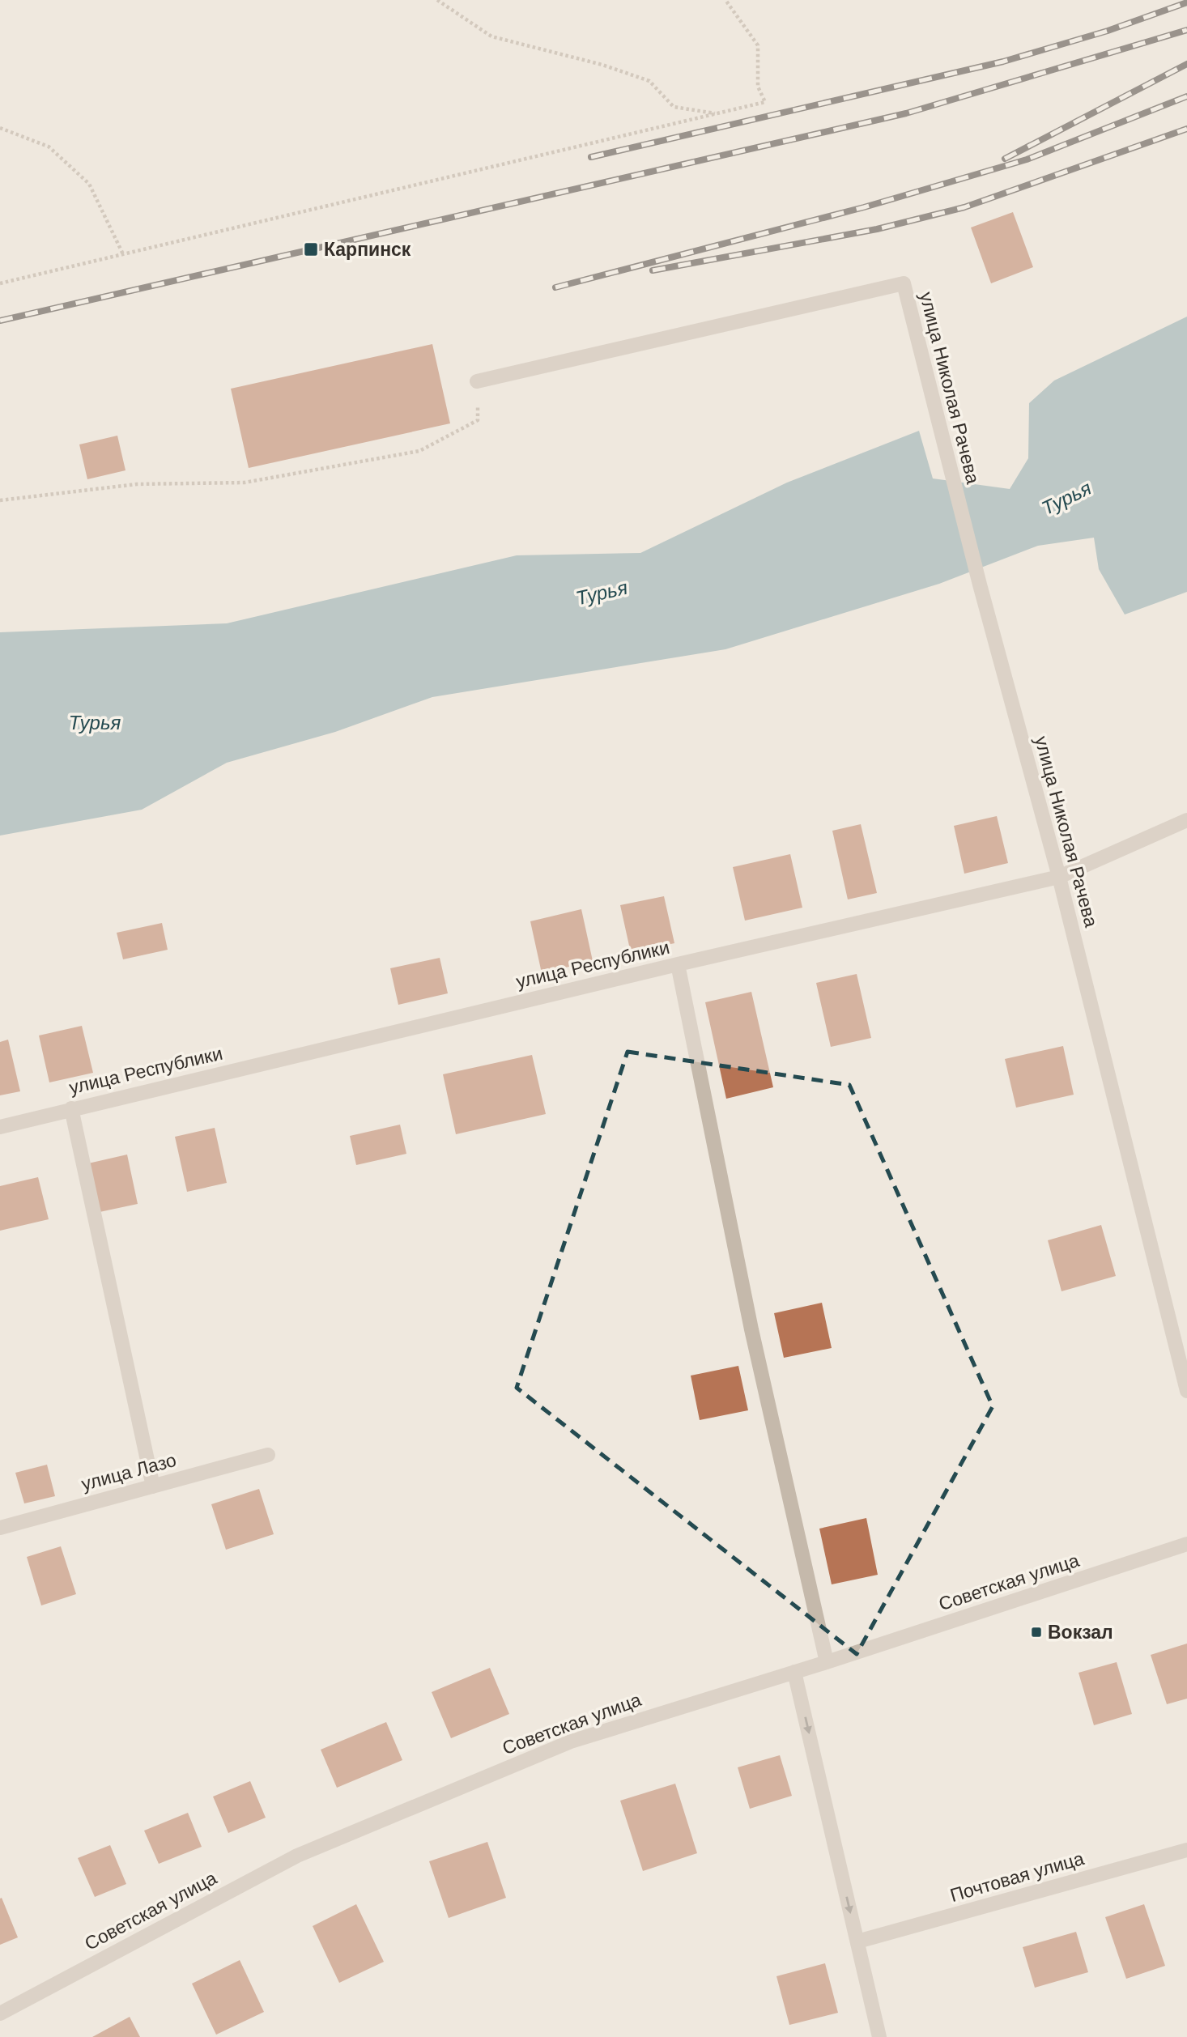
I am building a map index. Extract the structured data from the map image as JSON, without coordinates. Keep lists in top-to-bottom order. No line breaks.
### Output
{"streets":{"street":["улица Николая Рачева","улица Республики","улица Лазо","Советская улица","Почтовая улица"]},"crossings":[["улица Николая Рачева","улица Республики"]],"water":["Турья"],"places":{"transit":["Карпинск","Вокзал"]}}
